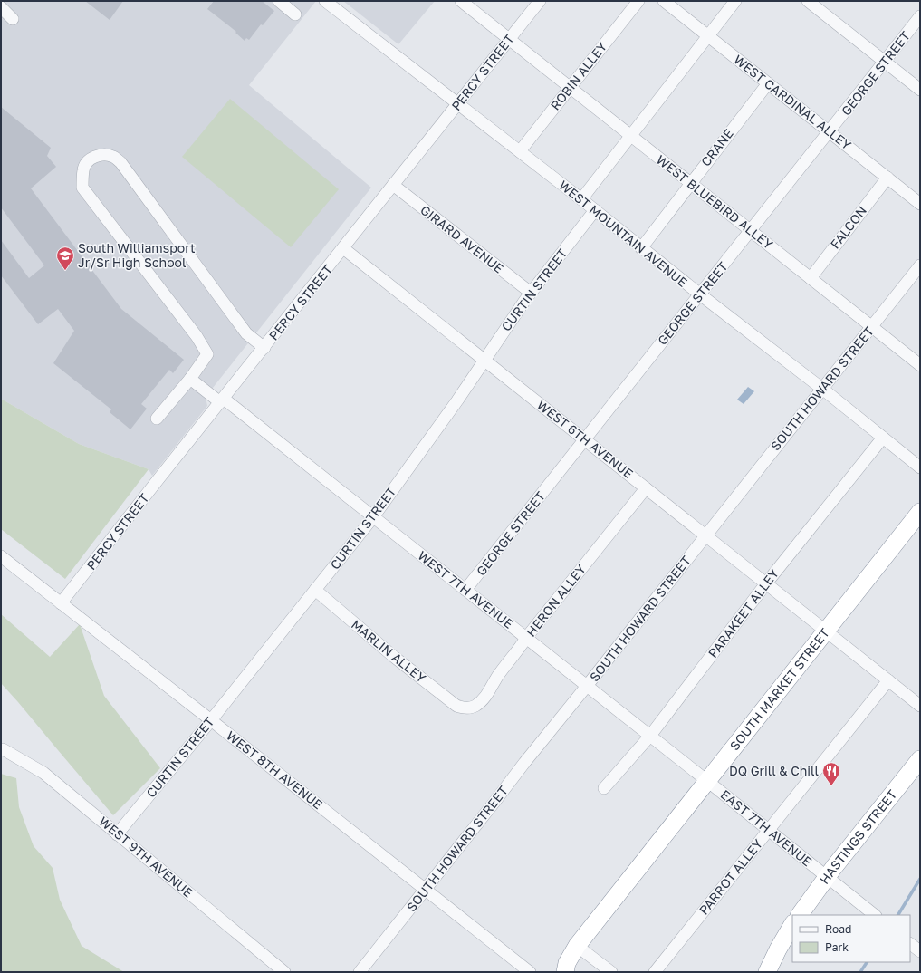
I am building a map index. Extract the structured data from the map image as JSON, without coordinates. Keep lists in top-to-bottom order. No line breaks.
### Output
{"streets":{"highway":["SOUTH MARKET STREET","HASTINGS STREET"],"street":["PERCY STREET","GEORGE STREET","ROBIN ALLEY","WEST CARDINAL ALLEY","CRANE","WEST BLUEBIRD ALLEY","FALCON","WEST MOUNTAIN AVENUE","GIRARD AVENUE","CURTIN STREET","SOUTH HOWARD STREET","WEST 6TH AVENUE","WEST 7TH AVENUE","HERON ALLEY","PARAKEET ALLEY","MARLIN ALLEY","WEST 8TH AVENUE","EAST 7TH AVENUE","WEST 9TH AVENUE","PARROT ALLEY"]},"crossings":[["PERCY STREET","WEST BLUEBIRD ALLEY"],["PERCY STREET","WEST MOUNTAIN AVENUE"],["PERCY STREET","GIRARD AVENUE"],["PERCY STREET","WEST 6TH AVENUE"],["PERCY STREET","WEST 7TH AVENUE"],["PERCY STREET","WEST 8TH AVENUE"],["GEORGE STREET","WEST CARDINAL ALLEY"],["GEORGE STREET","WEST BLUEBIRD ALLEY"],["GEORGE STREET","WEST MOUNTAIN AVENUE"],["GEORGE STREET","WEST 6TH AVENUE"],["GEORGE STREET","WEST 7TH AVENUE"],["ROBIN ALLEY","WEST BLUEBIRD ALLEY"],["ROBIN ALLEY","WEST MOUNTAIN AVENUE"],["WEST CARDINAL ALLEY","CRANE"],["WEST CARDINAL ALLEY","FALCON"],["CRANE","WEST BLUEBIRD ALLEY"],["CRANE","WEST MOUNTAIN AVENUE"],["WEST BLUEBIRD ALLEY","FALCON"],["WEST BLUEBIRD ALLEY","SOUTH HOWARD STREET"],["WEST MOUNTAIN AVENUE","CURTIN STREET"],["WEST MOUNTAIN AVENUE","SOUTH HOWARD STREET"],["WEST MOUNTAIN AVENUE","PARAKEET ALLEY"],["GIRARD AVENUE","CURTIN STREET"],["CURTIN STREET","WEST 6TH AVENUE"],["CURTIN STREET","WEST 7TH AVENUE"],["CURTIN STREET","MARLIN ALLEY"],["CURTIN STREET","WEST 8TH AVENUE"],["CURTIN STREET","WEST 9TH AVENUE"],["SOUTH HOWARD STREET","WEST 6TH AVENUE"],["SOUTH HOWARD STREET","WEST 7TH AVENUE"],["SOUTH HOWARD STREET","WEST 8TH AVENUE"],["WEST 6TH AVENUE","HERON ALLEY"],["WEST 6TH AVENUE","PARAKEET ALLEY"],["WEST 6TH AVENUE","SOUTH MARKET STREET"],["WEST 6TH AVENUE","PARROT ALLEY"],["WEST 7TH AVENUE","HERON ALLEY"],["WEST 7TH AVENUE","PARAKEET ALLEY"],["WEST 7TH AVENUE","SOUTH MARKET STREET"],["WEST 7TH AVENUE","EAST 7TH AVENUE"],["HERON ALLEY","MARLIN ALLEY"],["SOUTH MARKET STREET","EAST 7TH AVENUE"],["EAST 7TH AVENUE","HASTINGS STREET"],["EAST 7TH AVENUE","PARROT ALLEY"]],"places":{"school or university":["South Williamsport Jr/Sr High School"],"restaurant":["DQ Grill & Chill"]},"legend":["Road","Park"]}
